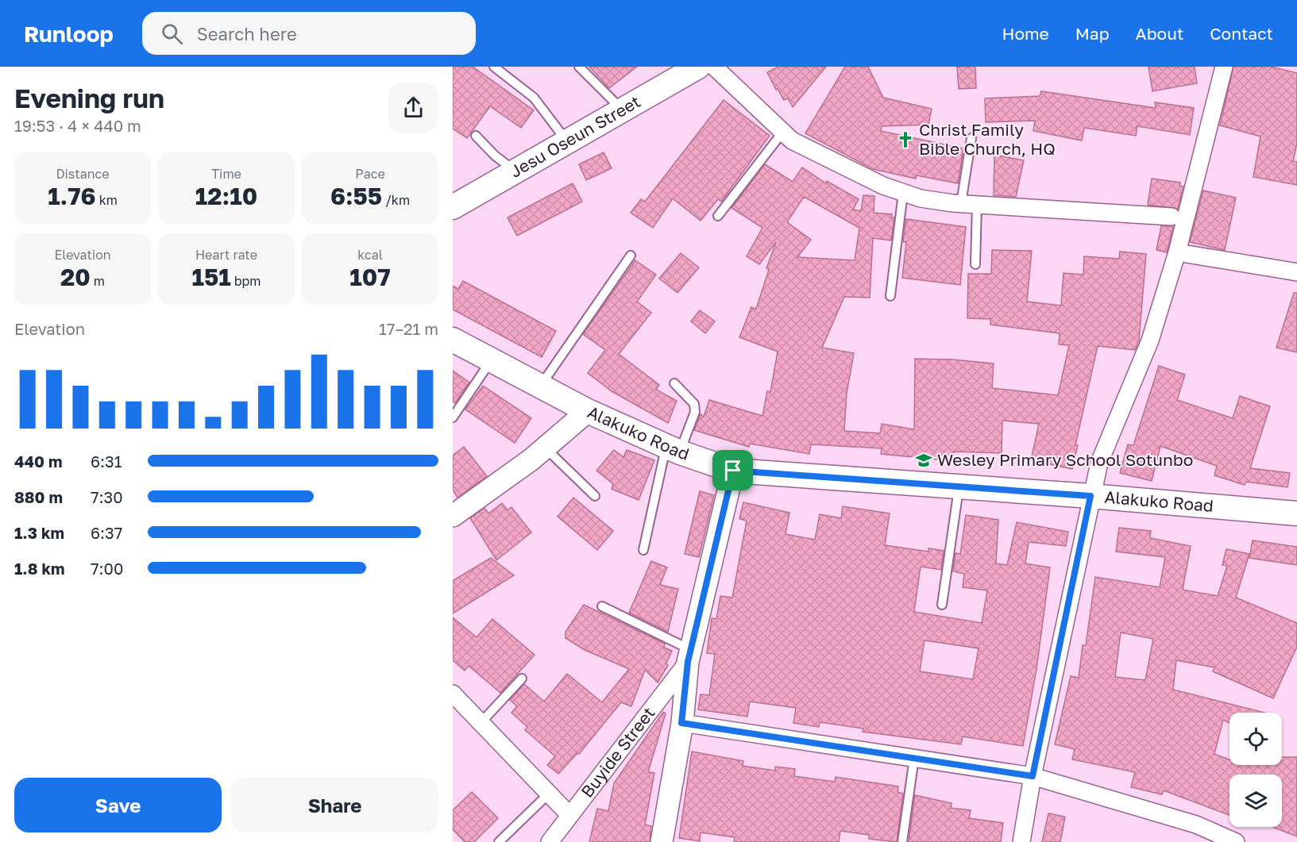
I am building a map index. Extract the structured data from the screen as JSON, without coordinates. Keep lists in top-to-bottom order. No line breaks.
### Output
{"streets":{"main road":["Jesu Oseun Street","Alakuko Road"],"street":["Buyide Street"]},"places":{"church":["Christ Family Bible Church, HQ"],"school or university":["Wesley Primary School Sotunbo"]},"page":{"header":"Runloop","search":"Search here","nav":["Home","Map","About","Contact"],"heading":["Evening run","19:53 · 4 × 440 m"],"stats":[["Distance","1.76 km"],["Time","12:10"],["Pace","6:55 /km"],["Elevation","20 m"],["Heart rate","151 bpm"],["kcal","107"]],"chart":["Elevation","17–21 m"],"list":[{"name":"440 m","note":"6:31"},{"name":"880 m","note":"7:30"},{"name":"1.3 km","note":"6:37"},{"name":"1.8 km","note":"7:00"}],"buttons":["Save","Share"]}}
